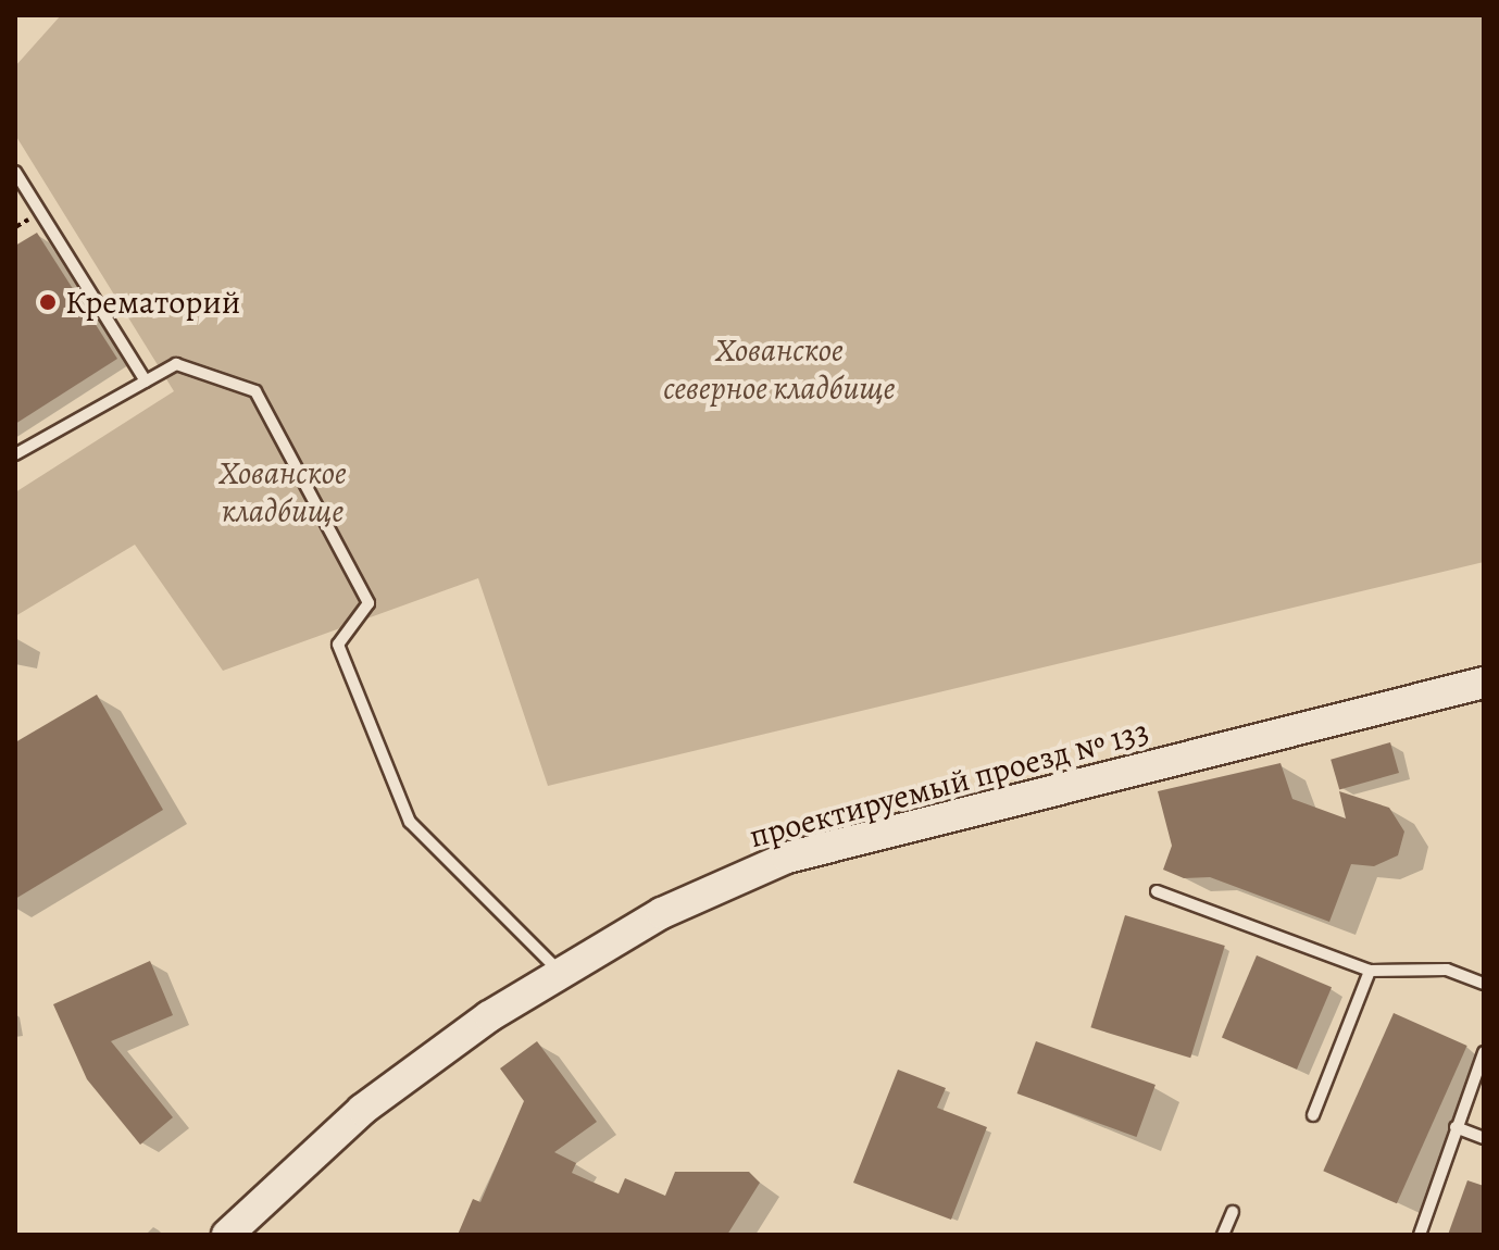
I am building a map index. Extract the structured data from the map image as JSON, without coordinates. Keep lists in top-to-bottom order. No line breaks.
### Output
{"streets":{"street":["проектируемый проезд № 133"]},"parks":["Хованское северное кладбище","Хованское кладбище"],"places":["Крематорий"]}
